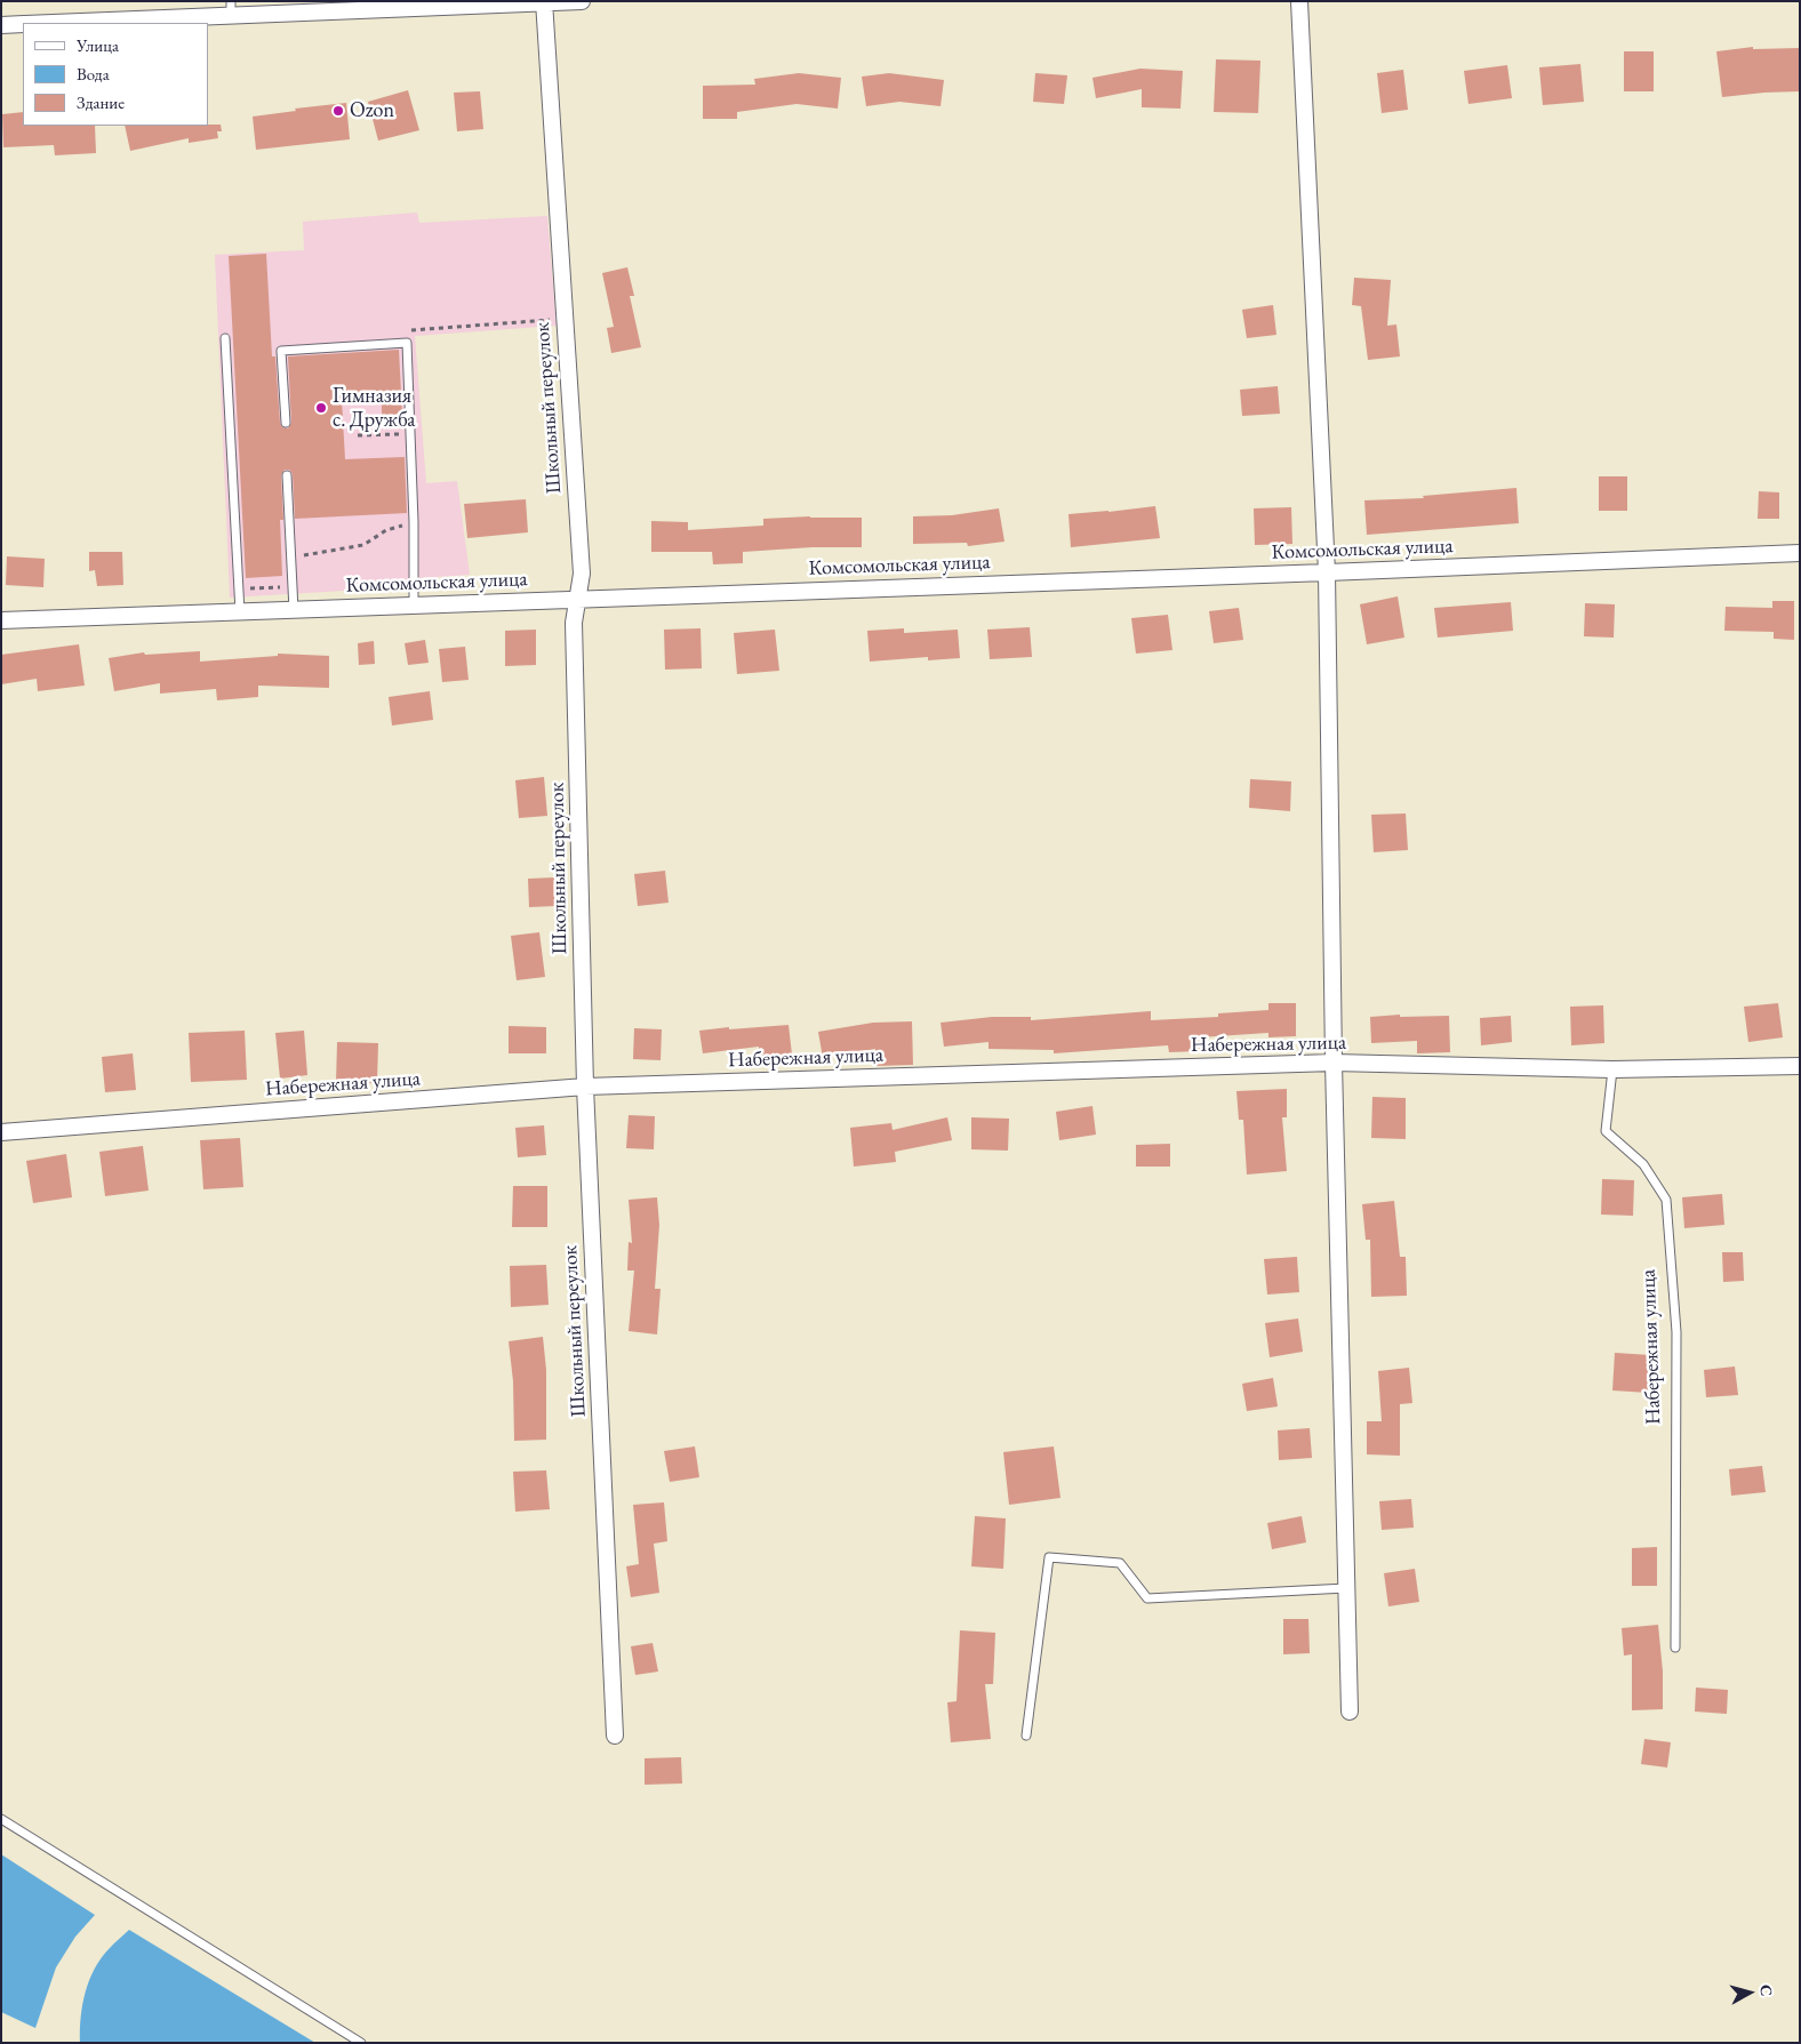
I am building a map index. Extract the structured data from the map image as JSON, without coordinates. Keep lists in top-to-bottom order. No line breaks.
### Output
{"streets":{"street":["Школьный переулок","Комсомольская улица","Набережная улица"]},"crossings":[["Школьный переулок","Комсомольская улица"],["Школьный переулок","Набережная улица"]],"places":["Ozon","Гимназия с. Дружба"],"legend":["Улица","Вода","Здание"],"north":"right"}
